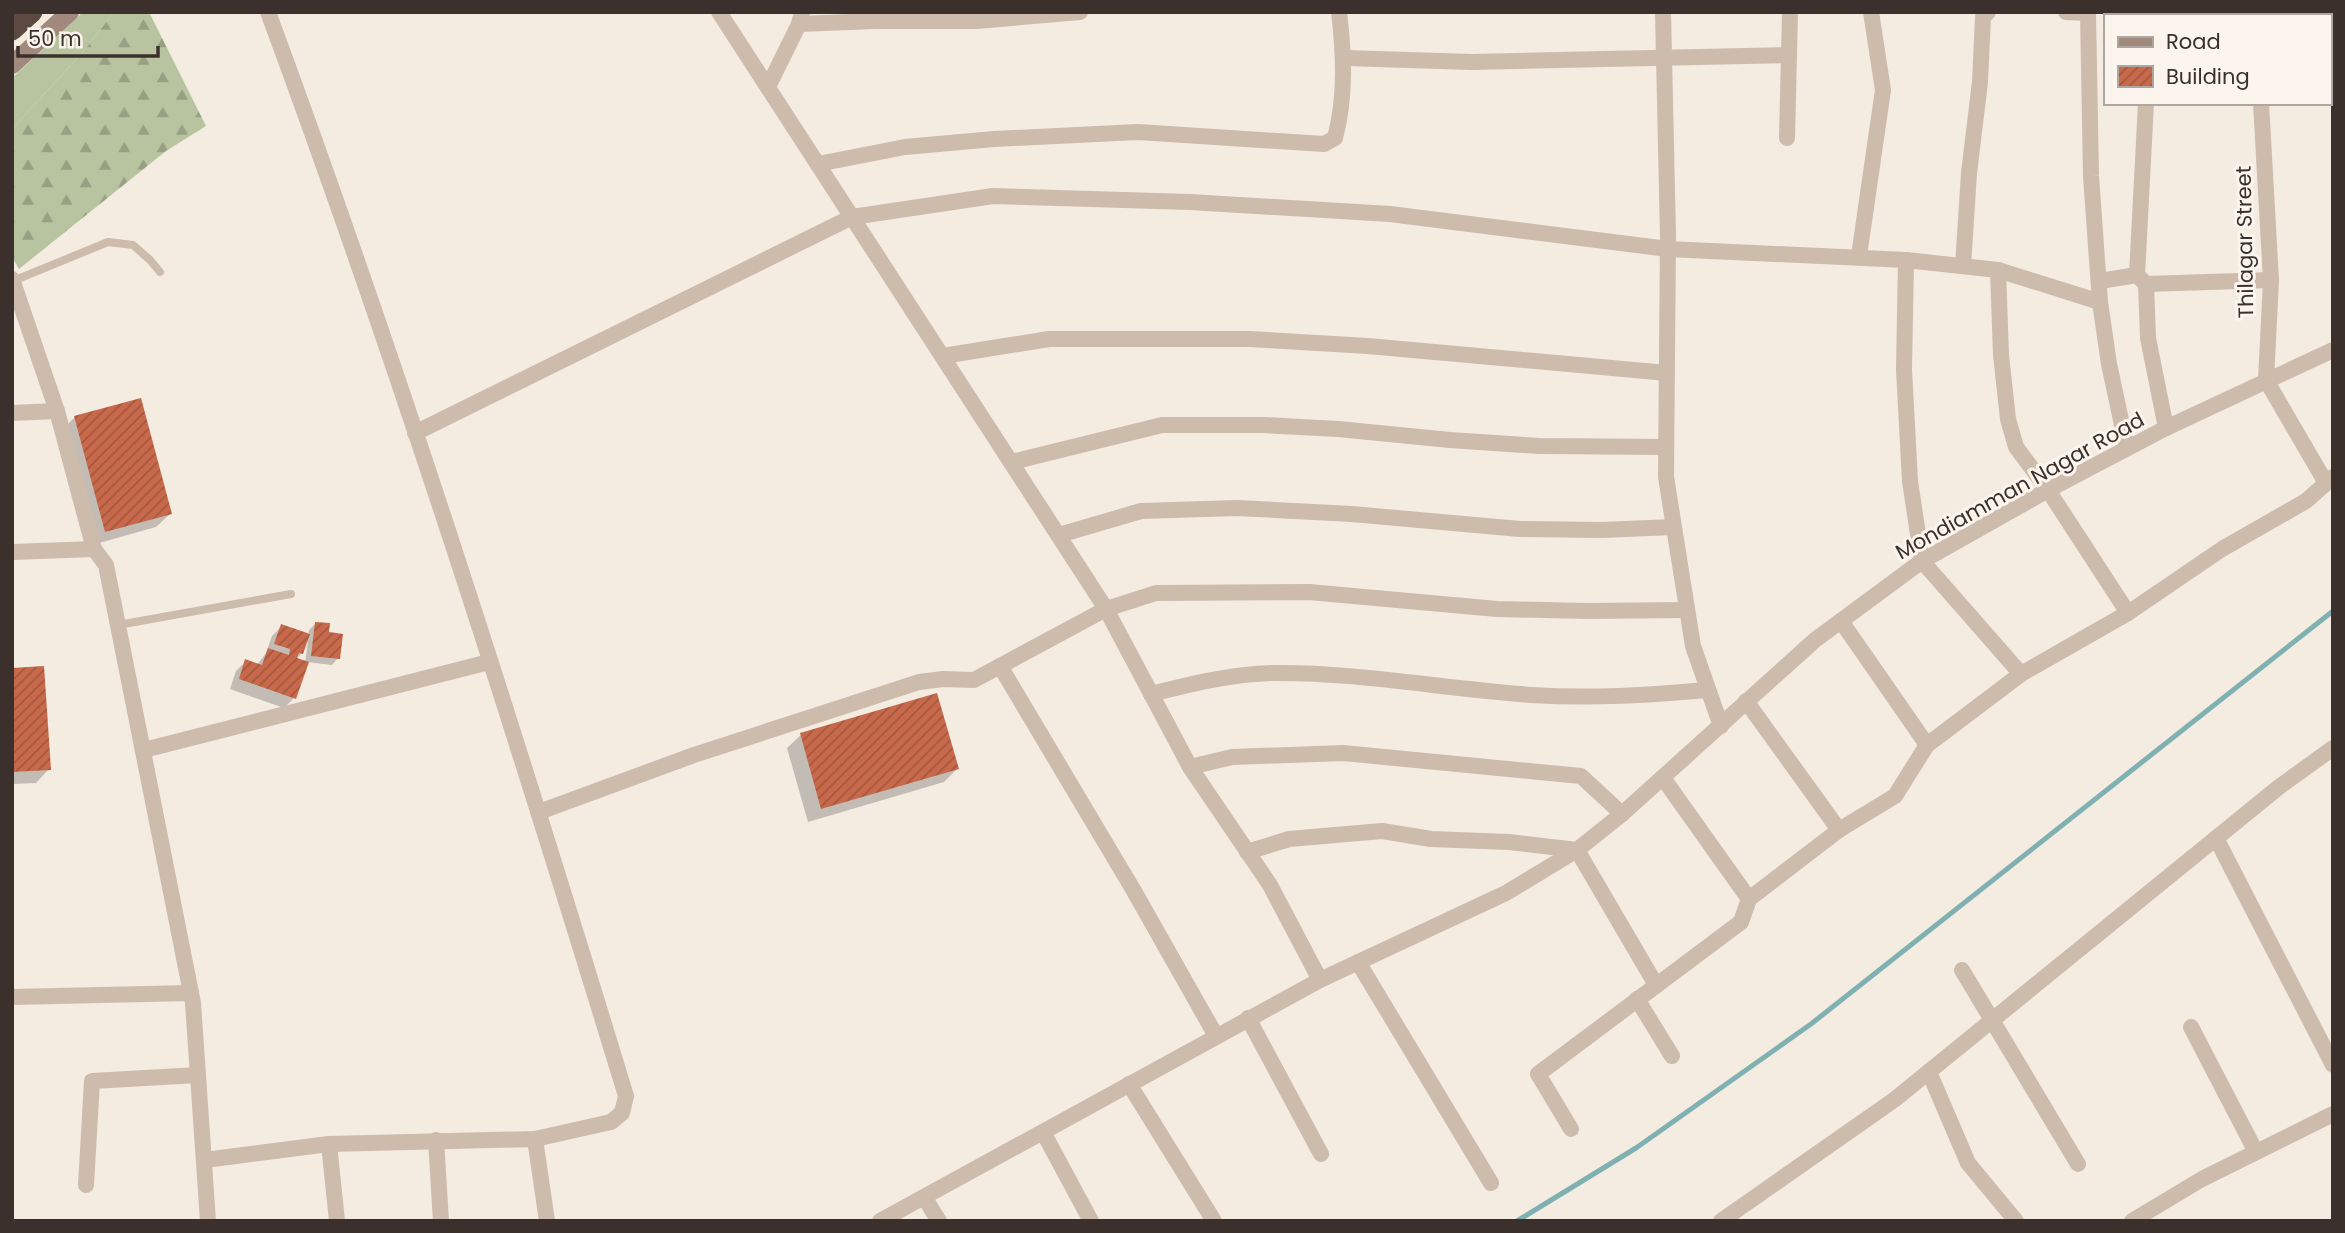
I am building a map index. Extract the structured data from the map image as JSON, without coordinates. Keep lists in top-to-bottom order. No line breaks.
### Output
{"streets":{"street":["Thilagar Street","Mondiamman Nagar Road"]},"crossings":[["Thilagar Street","Mondiamman Nagar Road"]],"legend":["Road","Building"],"scale_bar":"50 m"}
